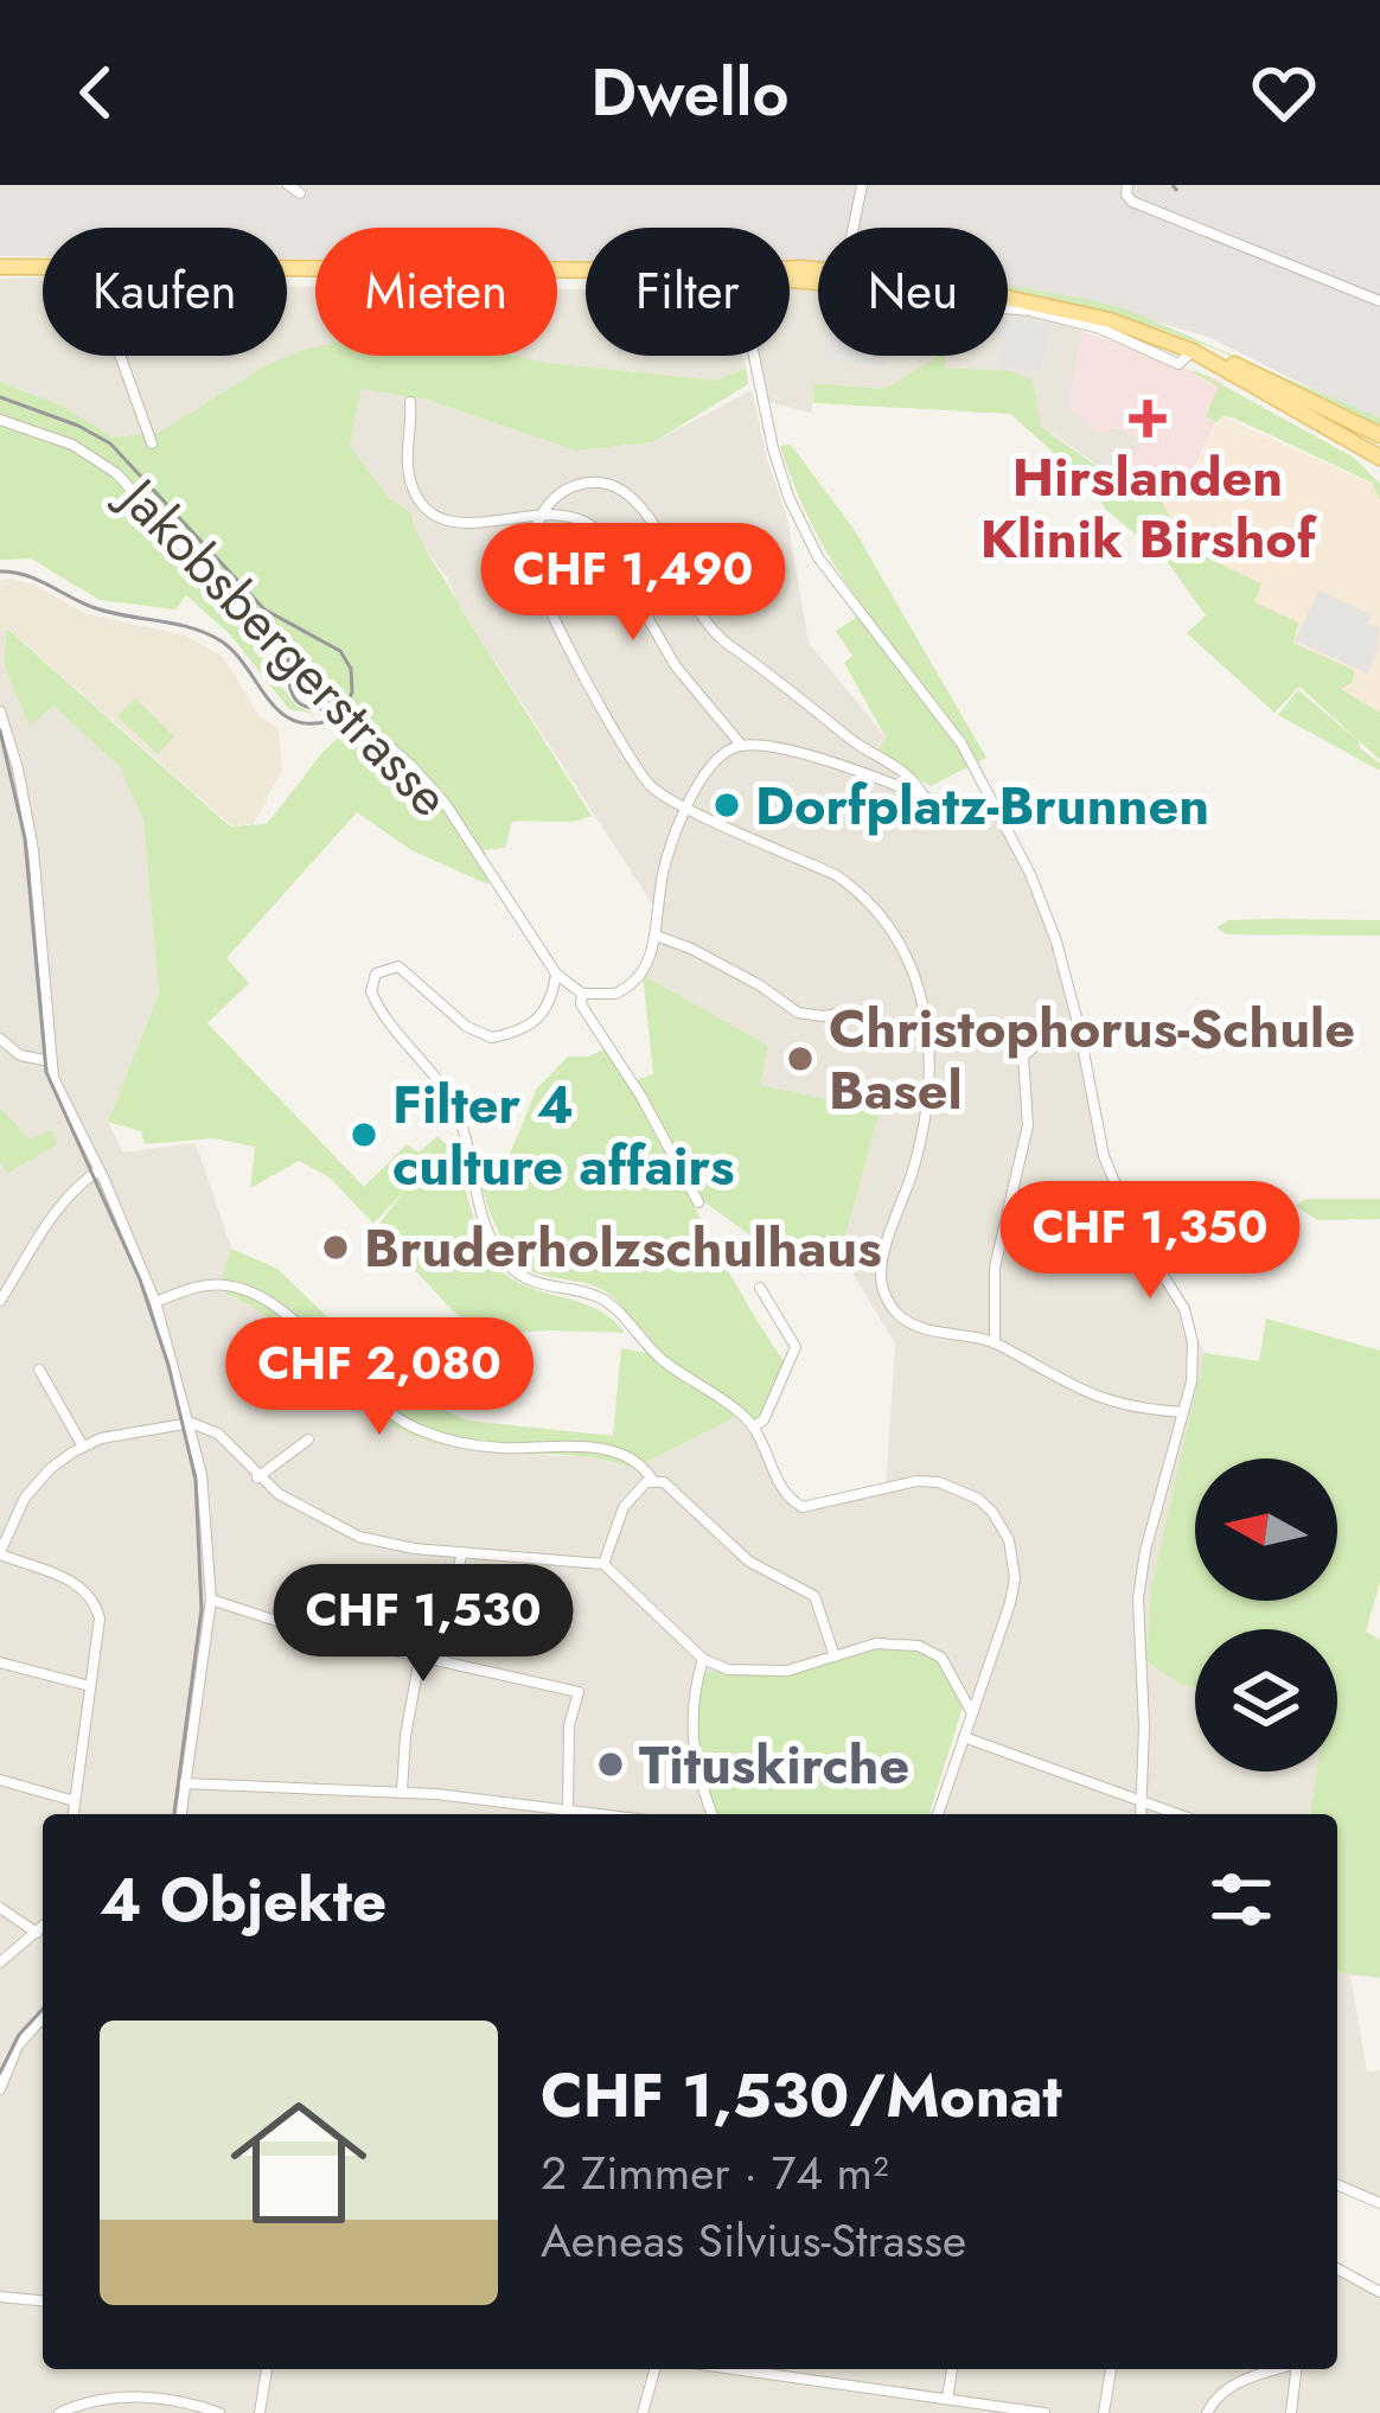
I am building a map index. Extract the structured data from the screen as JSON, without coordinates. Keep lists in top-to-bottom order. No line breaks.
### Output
{"streets":{"street":["Jakobsbergerstrasse"]},"places":{"health":["Hirslanden Klinik Birshof"],"other":["Dorfplatz-Brunnen","Christophorus-Schule Basel","Filter 4 culture affairs","Bruderholzschulhaus","Tituskirche"]},"north":"left","page":{"header":"Dwello","chip":["Kaufen","Mieten","Filter","Neu"],"price":["CHF 1,490","CHF 1,350","CHF 2,080","CHF 1,530"],"heading":"4 Objekte","list":[{"name":"CHF 1,530/Monat","note":"2 Zimmer · 74 m² · Aeneas Silvius-Strasse"}]}}
